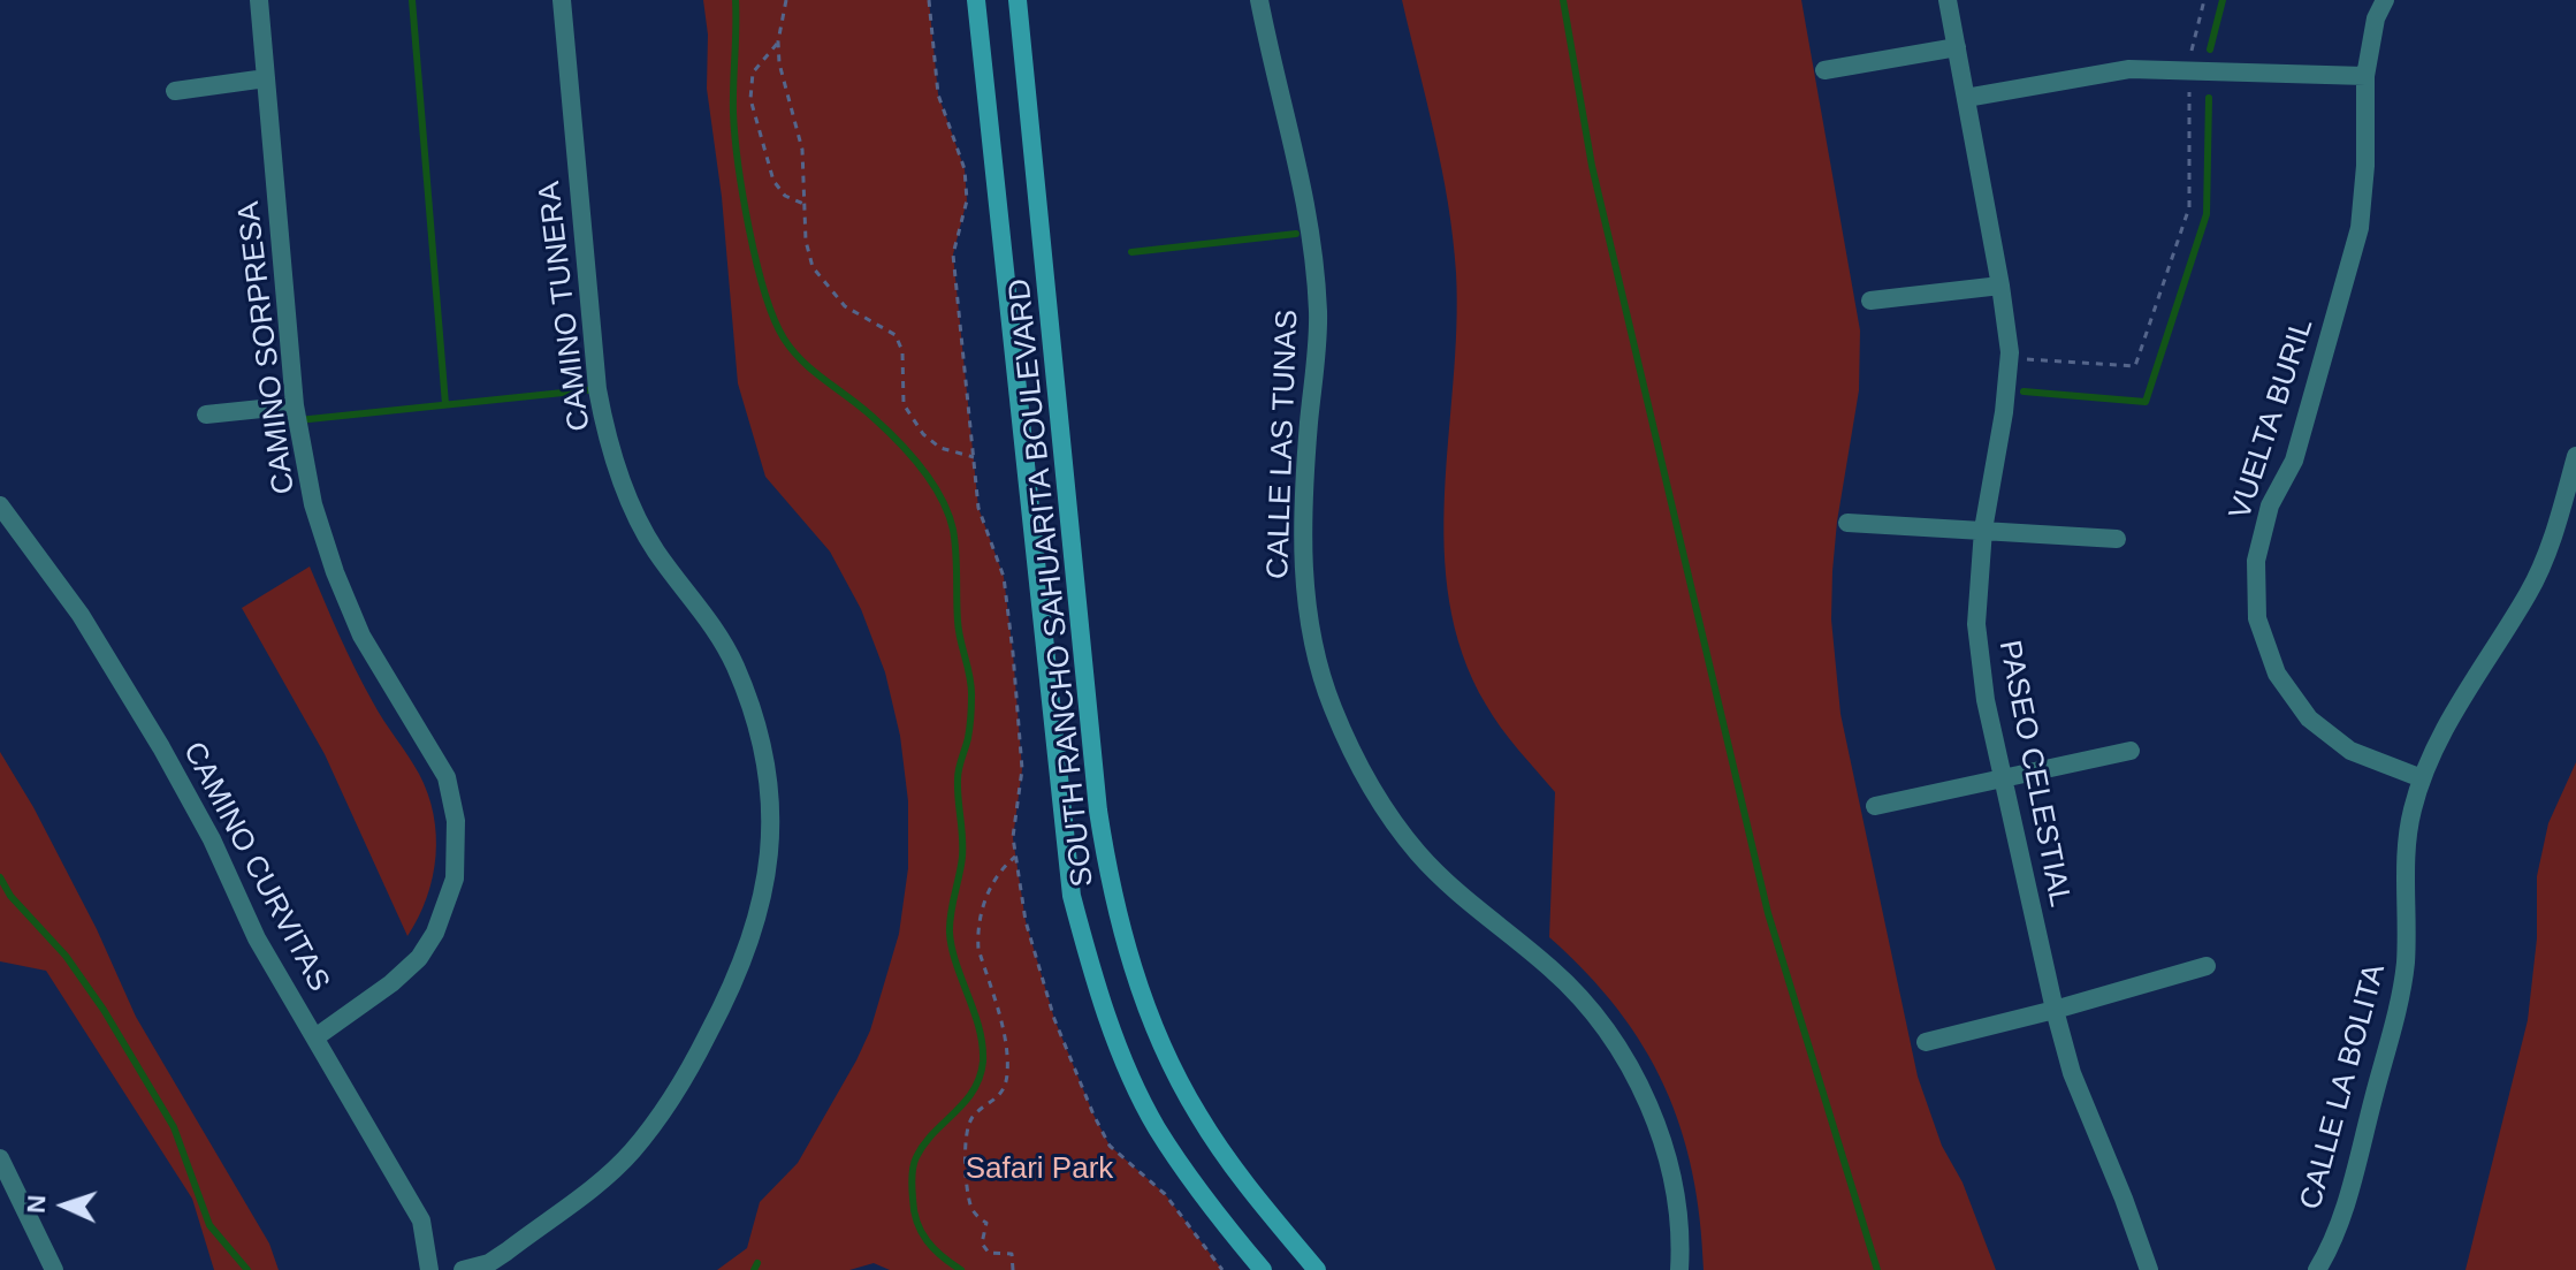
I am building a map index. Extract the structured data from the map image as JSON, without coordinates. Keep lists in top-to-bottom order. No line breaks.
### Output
{"streets":{"street":["CAMINO TUNERA","CAMINO SORPRESA","VUELTA BURIL","CALLE LAS TUNAS","SOUTH RANCHO SAHUARITA BOULEVARD","PASEO CELESTIAL","CAMINO CURVITAS","CALLE LA BOLITA"]},"crossings":[["CAMINO SORPRESA","CAMINO CURVITAS"],["VUELTA BURIL","CALLE LA BOLITA"]],"parks":["Safari Park"],"north":"left"}
